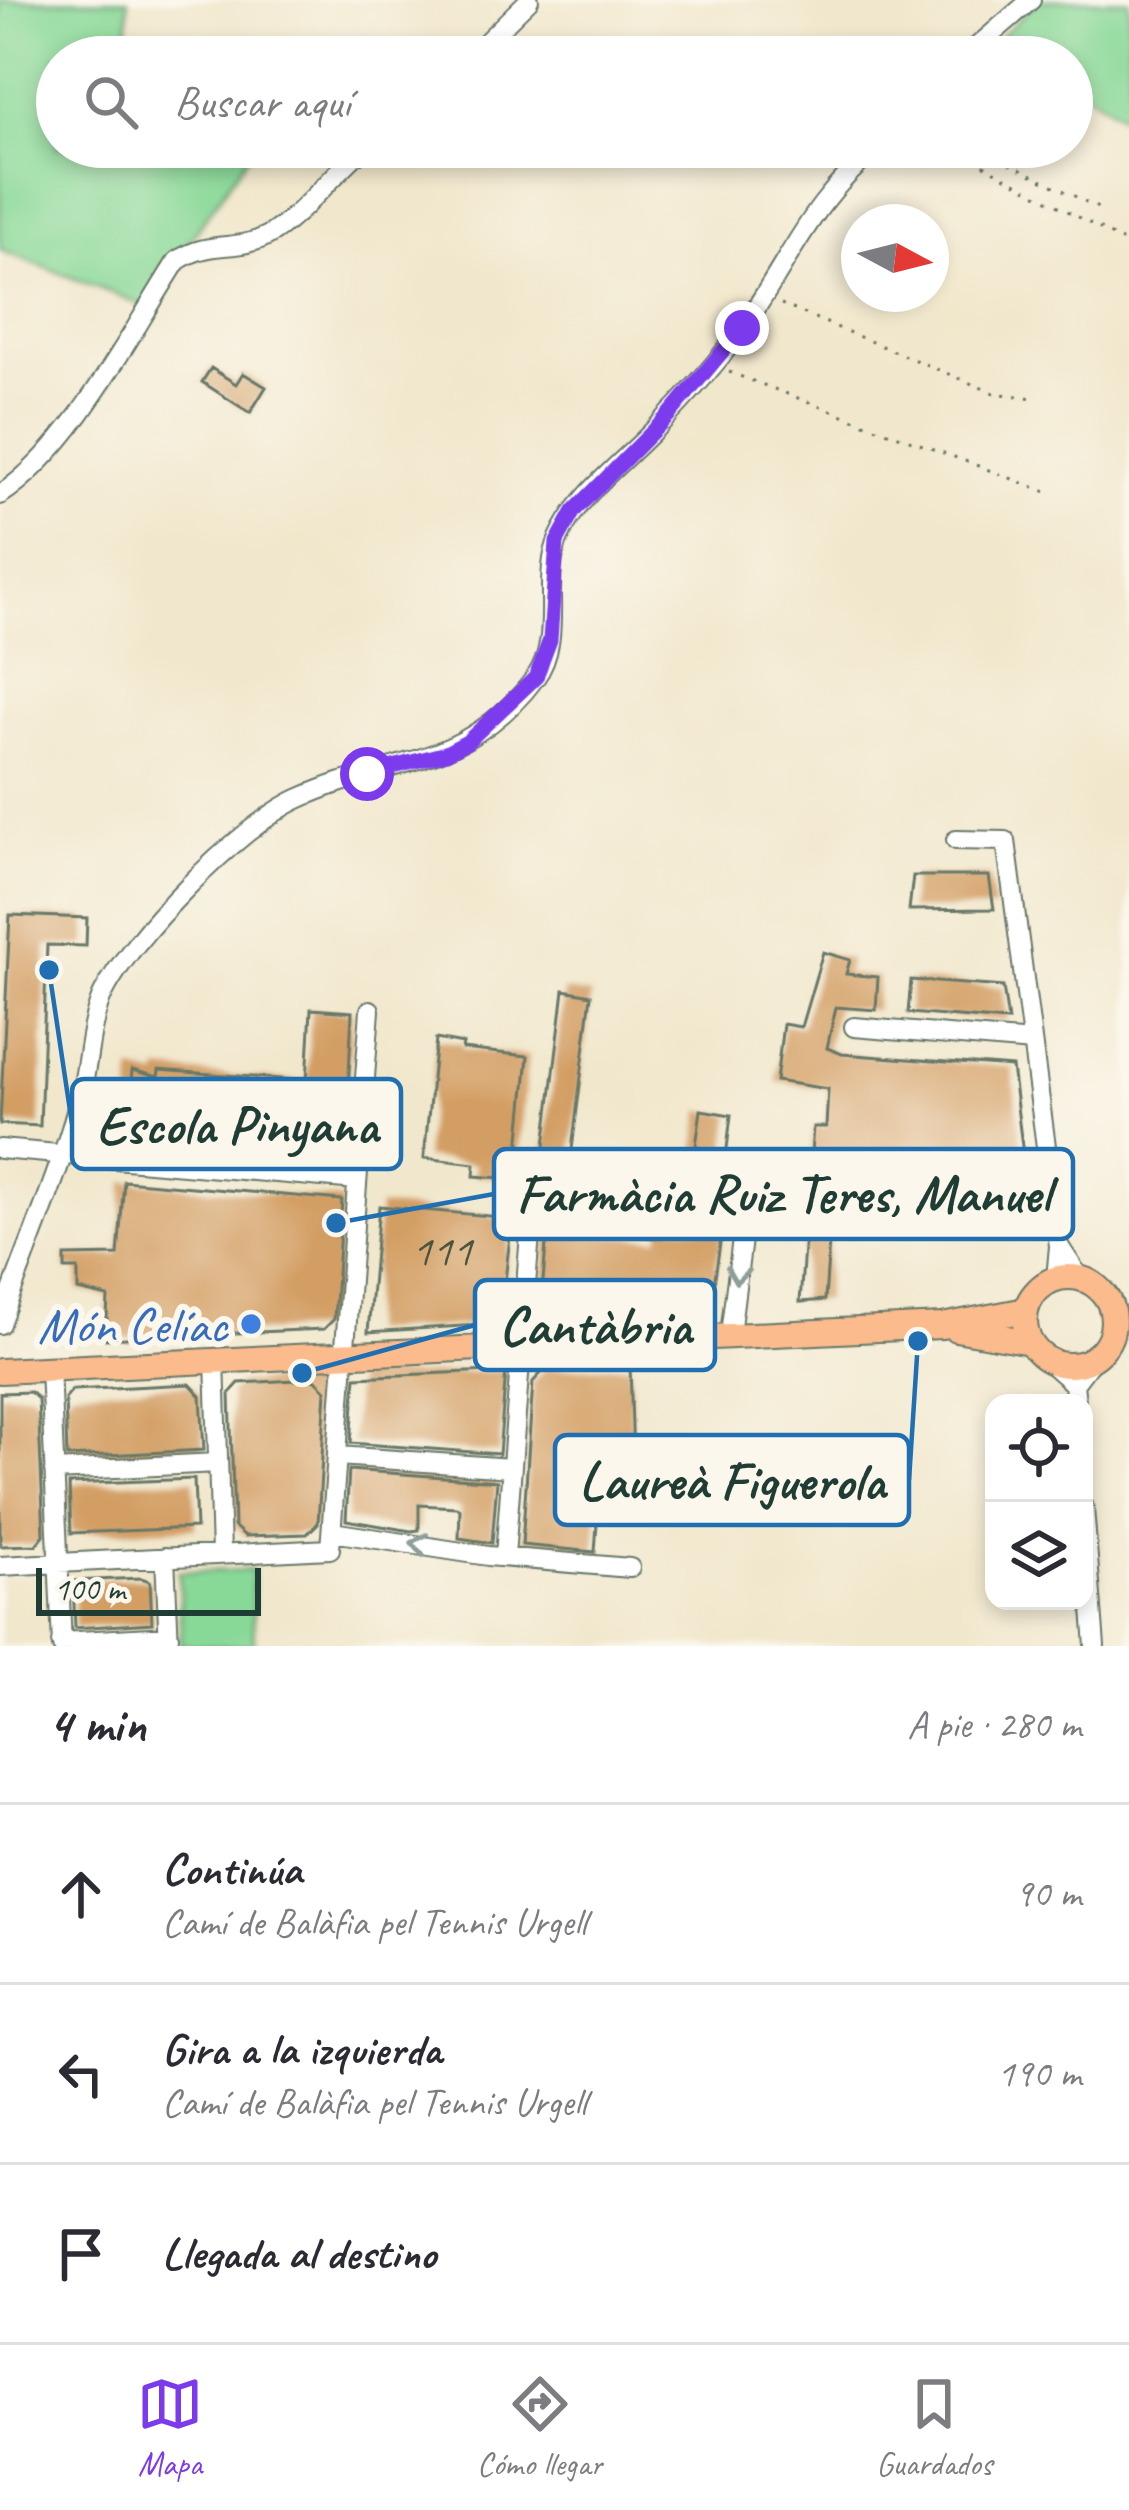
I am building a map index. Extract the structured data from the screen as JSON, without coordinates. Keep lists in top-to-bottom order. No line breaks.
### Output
{"places":["Escola Pinyana","Farmàcia Ruiz Teres, Manuel","Món Celíac","Laureà Figuerola","Cantàbria"],"house_numbers":["111"],"scale_bar":"100 m","north":"right","page":{"search":"Buscar aquí","scale":"100 m","heading":["4 min","A pie · 280 m"],"list":[["Continúa","Camí de Balàfia pel Tennis Urgell","90 m"],["Gira a la izquierda","Camí de Balàfia pel Tennis Urgell","190 m"],"Llegada al destino"],"nav":["Mapa","Cómo llegar","Guardados"]}}
